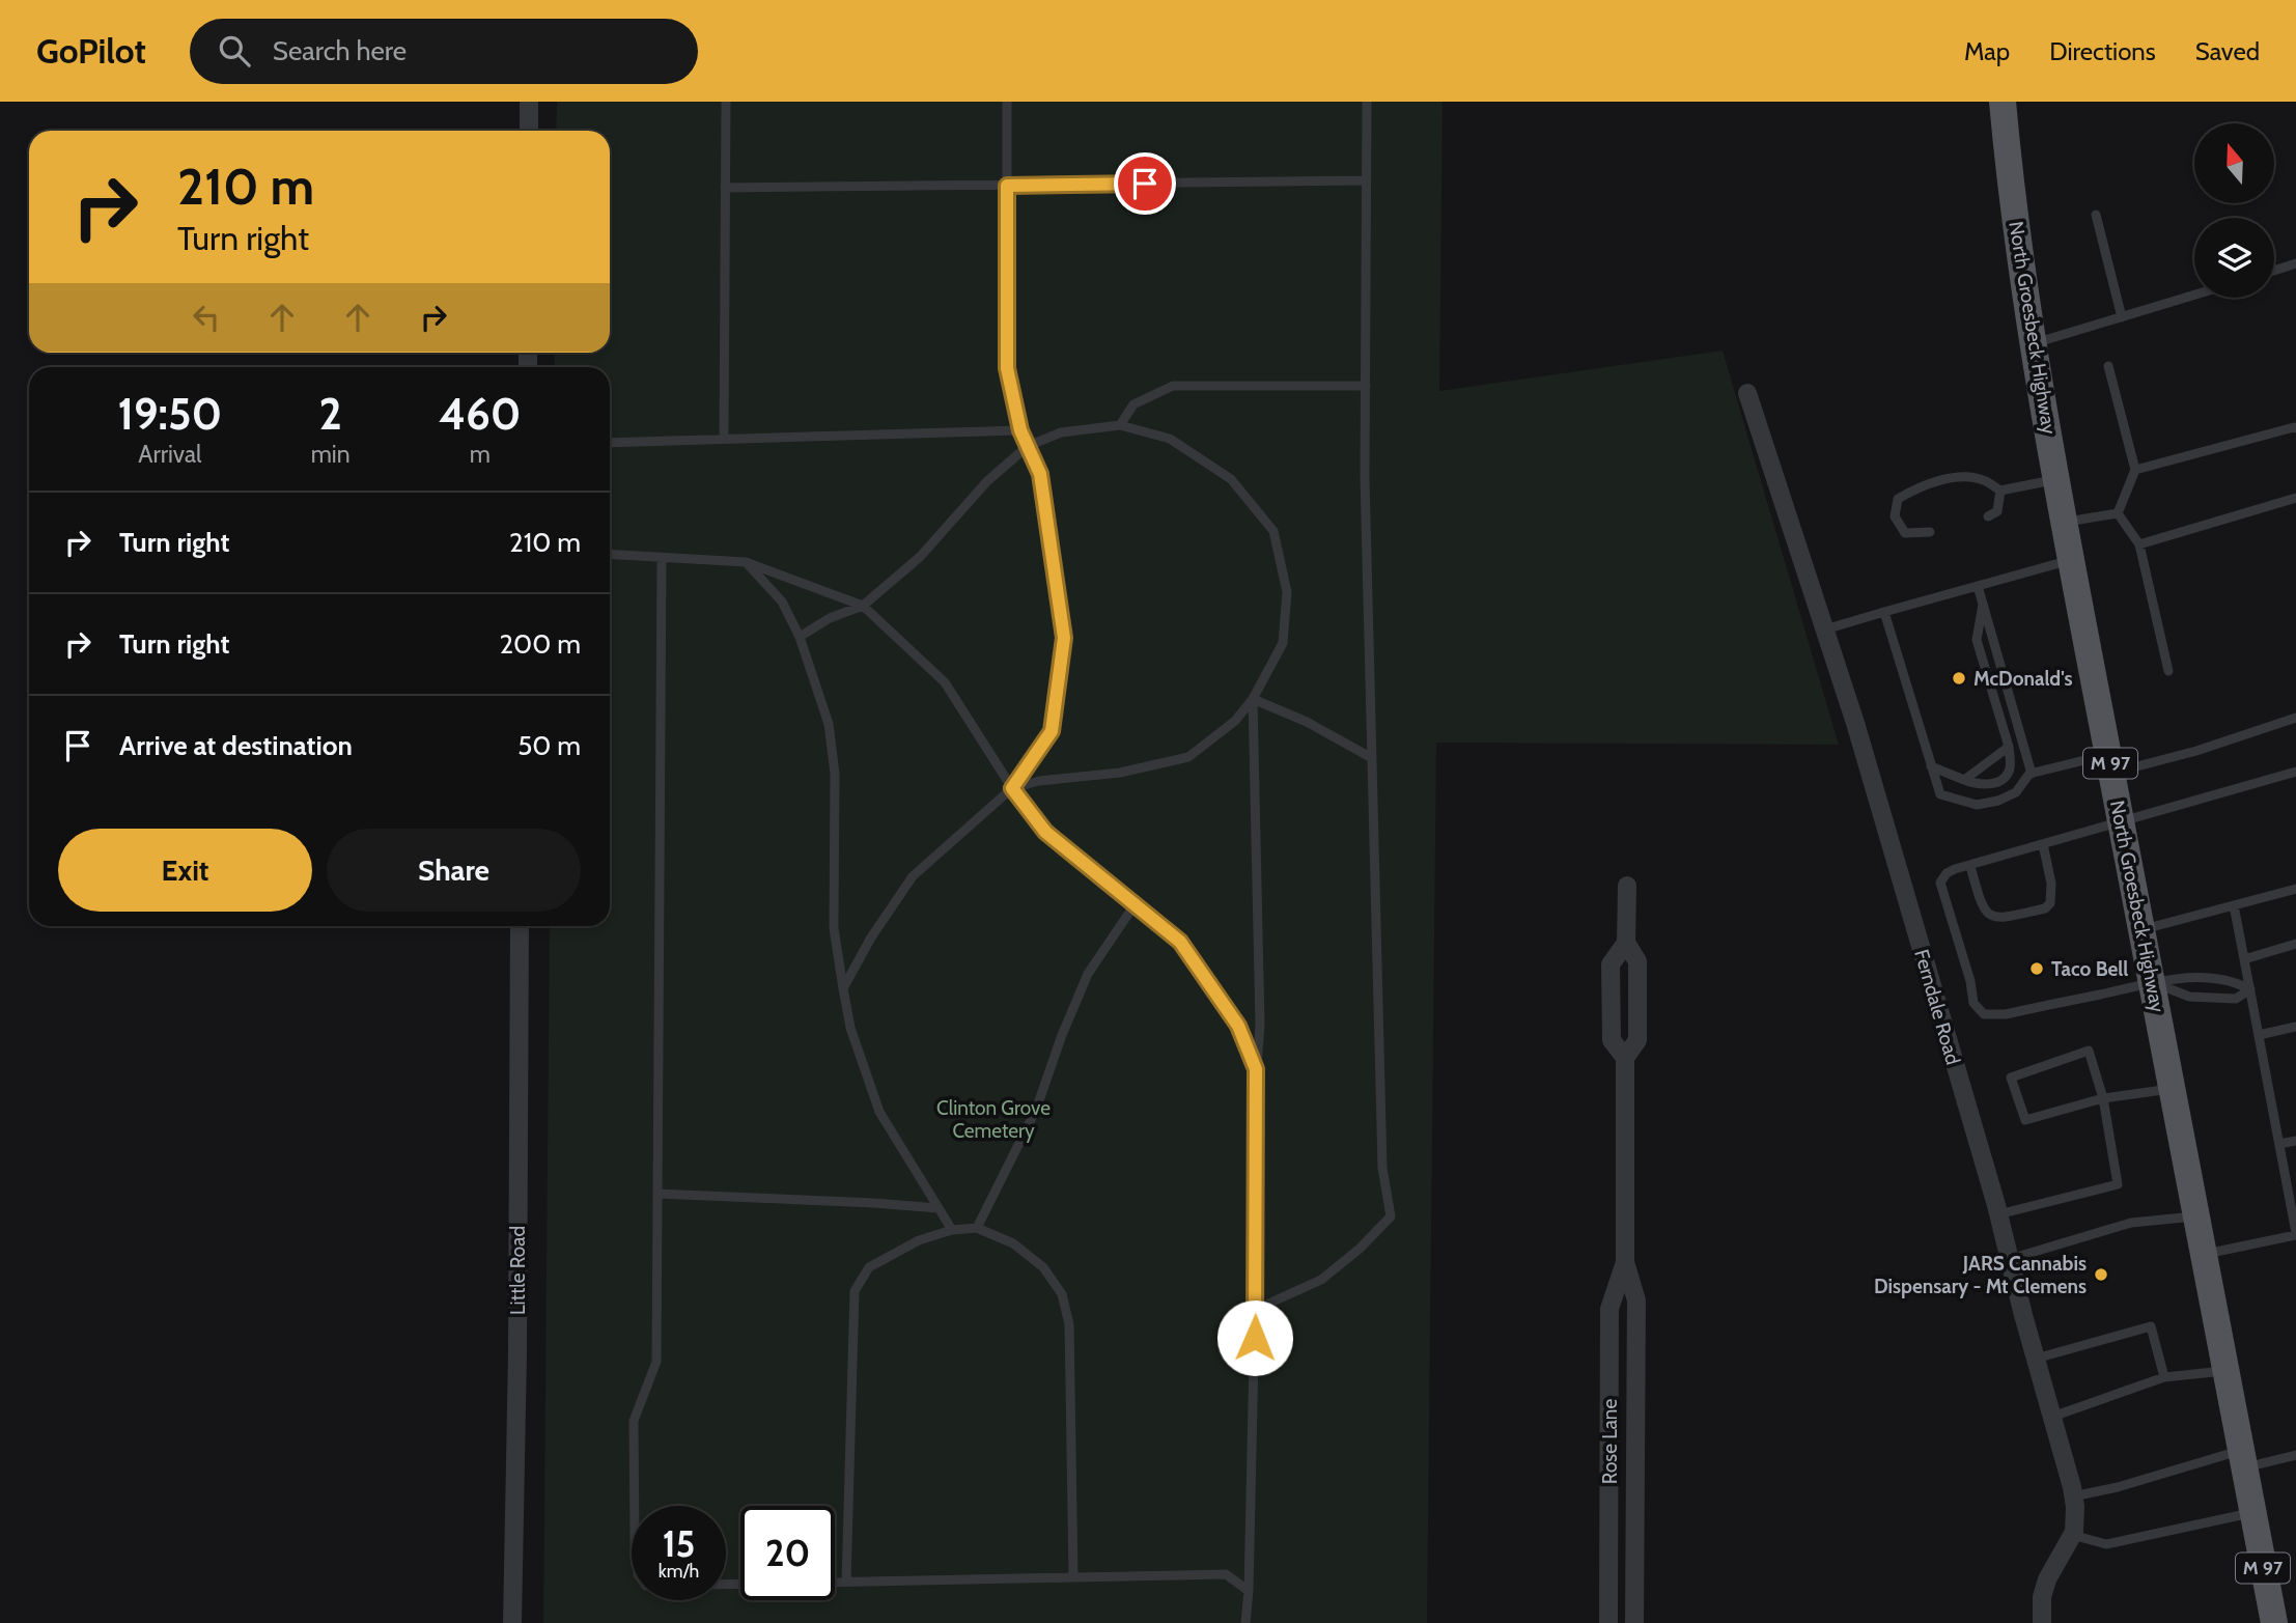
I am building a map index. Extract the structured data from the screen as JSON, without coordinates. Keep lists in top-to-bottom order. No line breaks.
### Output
{"streets":{"main road":["North Groesbeck Highway","M 97"],"street":["Ferndale Road","Little Road","Rose Lane"]},"parks":["Clinton Grove Cemetery"],"places":["McDonald's","Taco Bell","JARS Cannabis Dispensary - Mt Clemens"],"north":"top","page":{"header":"GoPilot","search":"Search here","nav":["Map","Directions","Saved"],"turn":["210 m","Turn right"],"eta":["19:50","Arrival","2","min","460","m"],"list":[{"name":"Turn right","value":"210 m"},{"name":"Turn right","value":"200 m"},{"name":"Arrive at destination","value":"50 m"}],"buttons":["Exit","Share"],"speed":"15 km/h","limit":"20"}}
